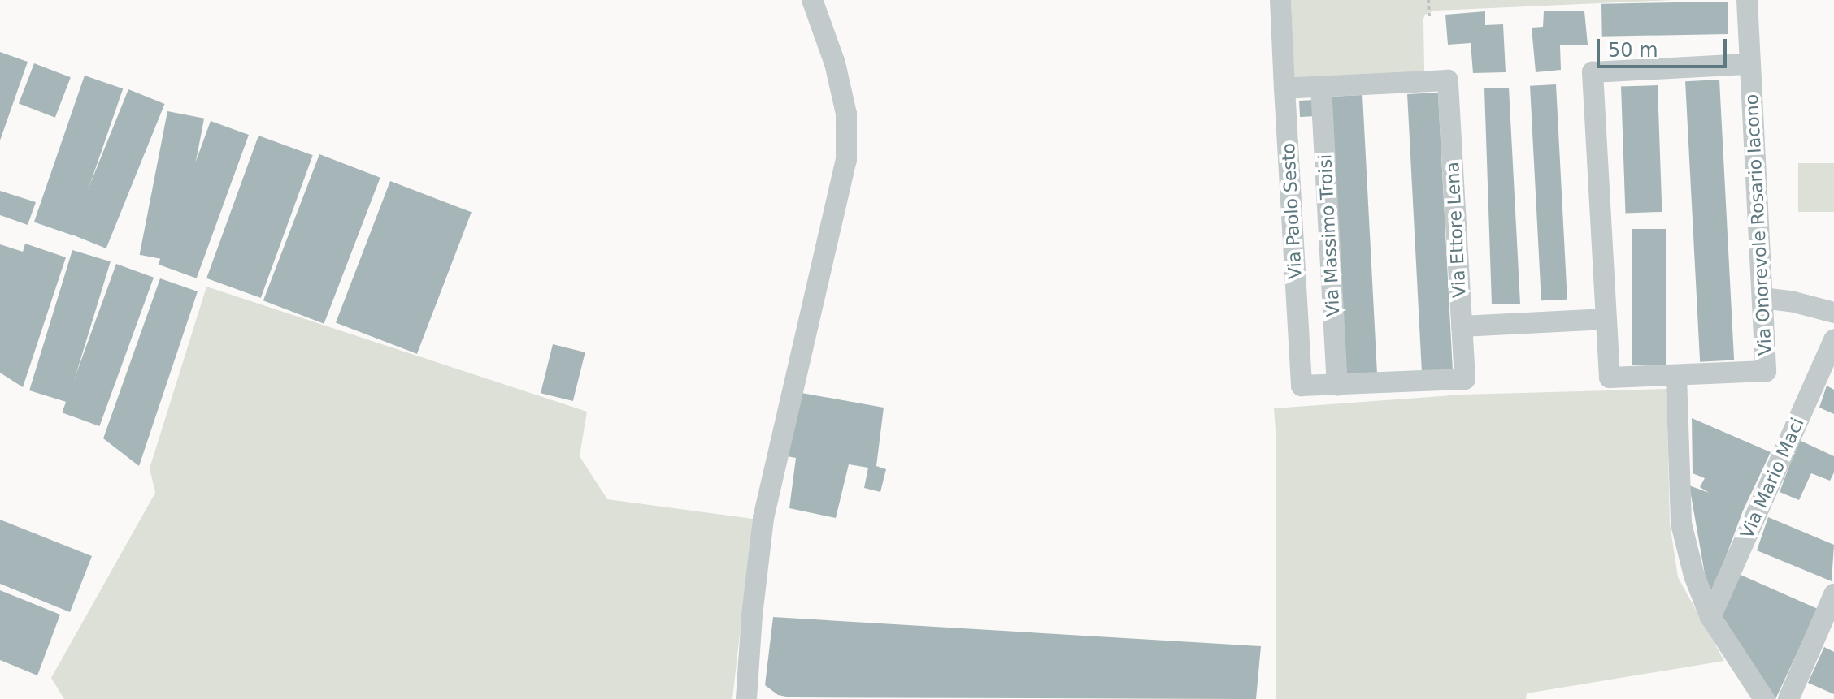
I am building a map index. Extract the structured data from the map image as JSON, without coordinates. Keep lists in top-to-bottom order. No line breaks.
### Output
{"streets":{"street":["Via Paolo Sesto","Via Onorevole Rosario Iacono","Via Ettore Lena","Via Massimo Troisi","Via Mario Maci"]},"crossings":[["Via Paolo Sesto","Via Ettore Lena"],["Via Paolo Sesto","Via Massimo Troisi"],["Via Ettore Lena","Via Massimo Troisi"]],"scale_bar":"50 m"}
